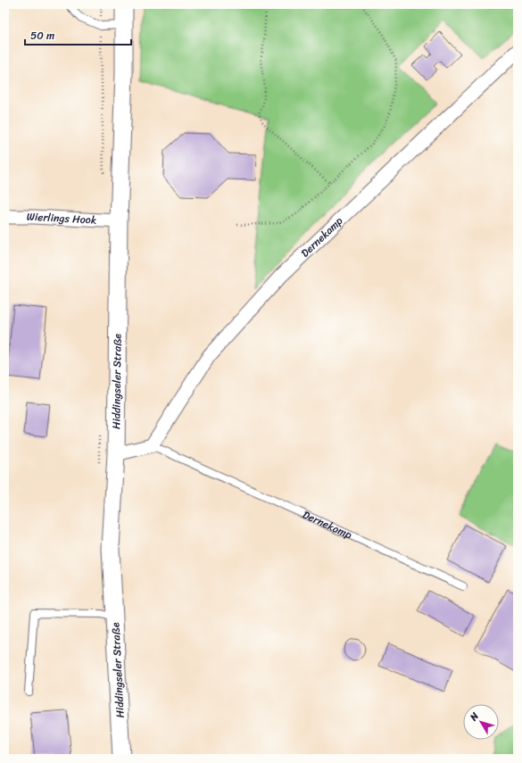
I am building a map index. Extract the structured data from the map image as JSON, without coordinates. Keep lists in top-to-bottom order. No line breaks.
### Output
{"streets":{"street":["Wierlings Hook","Dernekamp","Hiddingseler Straße"]},"crossings":[["Wierlings Hook","Hiddingseler Straße"]],"scale_bar":"50 m","north":"top left"}
